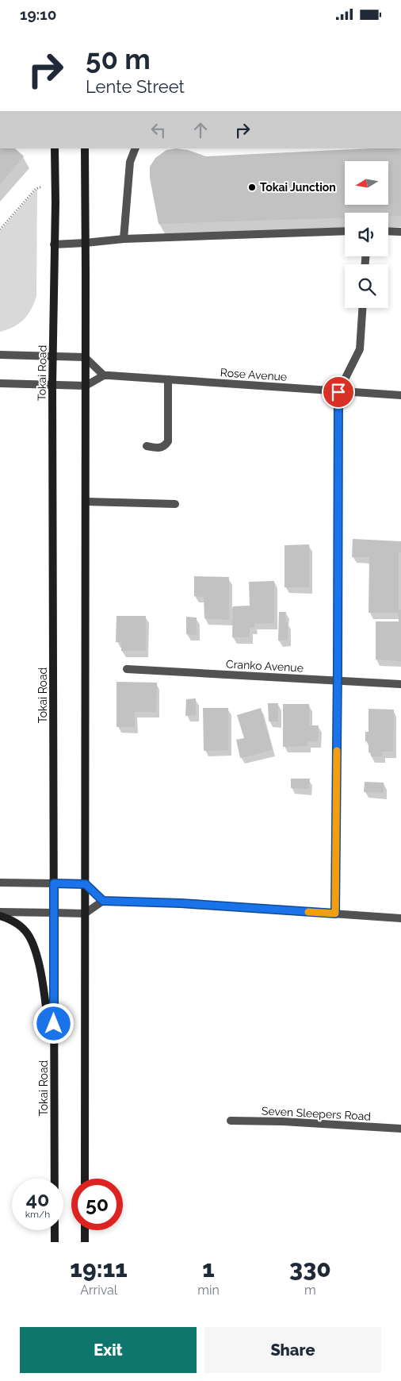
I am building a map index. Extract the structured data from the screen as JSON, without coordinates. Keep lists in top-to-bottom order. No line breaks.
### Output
{"streets":{"main road":["Tokai Road"],"street":["Rose Avenue","Cranko Avenue","Seven Sleepers Road"]},"places":["Tokai Junction"],"north":"left","page":{"status":"19:10","turn":["50 m","Lente Street"],"speed":"40 km/h","limit":"50","eta":["19:11","Arrival","1","min","330","m"],"buttons":["Exit","Share"]}}
